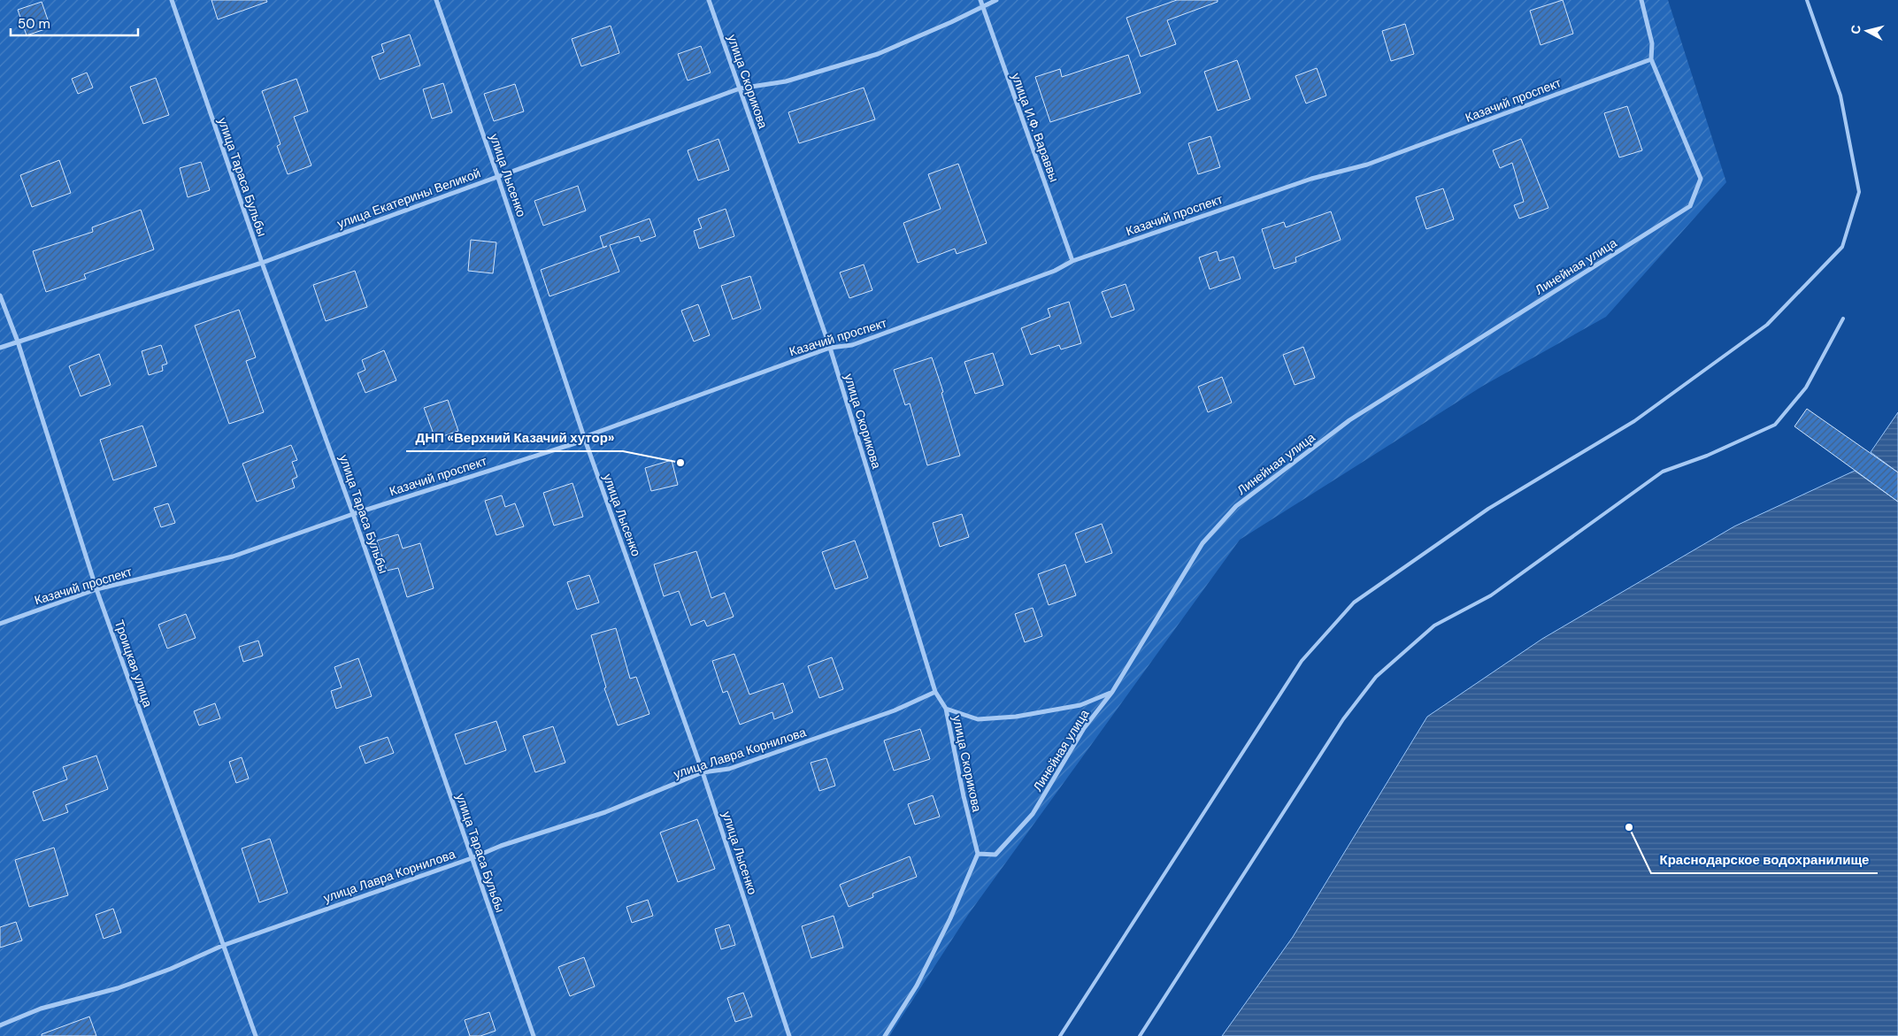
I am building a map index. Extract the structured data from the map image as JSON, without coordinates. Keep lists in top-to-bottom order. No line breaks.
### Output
{"streets":{"street":["улица Скорикова","Казачий проспект","улица И.Ф. Вараввы","улица Лысенко","улица Тараса Бульбы","улица Екатерины Великой","Линейная улица","Троицкая улица","улица Лавра Корнилова"]},"crossings":[["улица Скорикова","Казачий проспект"],["улица Скорикова","улица Екатерины Великой"],["улица Скорикова","Линейная улица"],["улица Скорикова","улица Лавра Корнилова"],["Казачий проспект","улица И.Ф. Вараввы"],["Казачий проспект","улица Лысенко"],["Казачий проспект","улица Тараса Бульбы"],["Казачий проспект","Линейная улица"],["Казачий проспект","Троицкая улица"],["улица И.Ф. Вараввы","улица Екатерины Великой"],["улица Лысенко","улица Екатерины Великой"],["улица Лысенко","улица Лавра Корнилова"],["улица Тараса Бульбы","улица Екатерины Великой"],["улица Тараса Бульбы","улица Лавра Корнилова"],["улица Екатерины Великой","Троицкая улица"],["Троицкая улица","улица Лавра Корнилова"]],"places":["ДНП «Верхний Казачий хутор»","Краснодарское водохранилище"],"scale_bar":"50 m","north":"left"}
